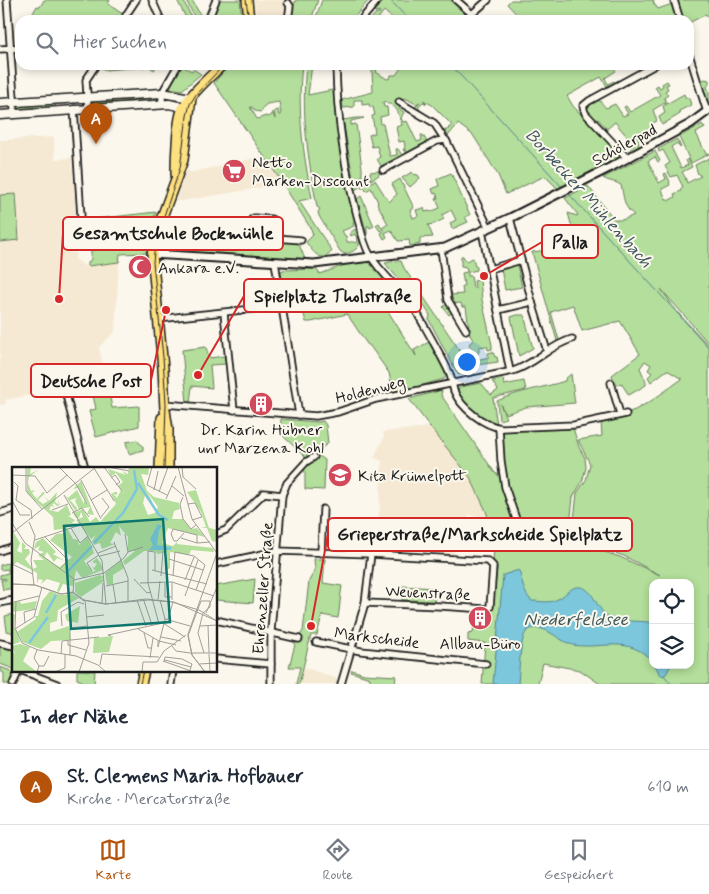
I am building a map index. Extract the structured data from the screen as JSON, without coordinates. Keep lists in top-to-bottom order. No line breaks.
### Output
{"streets":{"street":["Schölerpad","Holdenweg","Ehrenzeller Straße","Weuenstraße","Markscheide"]},"water":["Borbecker Mühlenbach","Niederfeldsee"],"places":{"supermarket":["Netto Marken-Discount"],"mosque":["Ankara e.V."],"other":["Palla","Gesamtschule Bockmühle","Deutsche Post","Spielplatz Tholstraße","Grieperstraße/Markscheide Spielplatz"],"building":["Dr. Karin Hübner unr Marzena Kohl","Allbau-Büro"],"school or university":["Kita Krümelpott"]},"page":{"search":"Hier suchen","pins":"A","heading":"In der Nähe","list":[{"mark":"A","name":"St. Clemens Maria Hofbauer","note":"Kirche · Mercatorstraße","value":"610 m"}],"nav":["Karte","Route","Gespeichert"]}}
